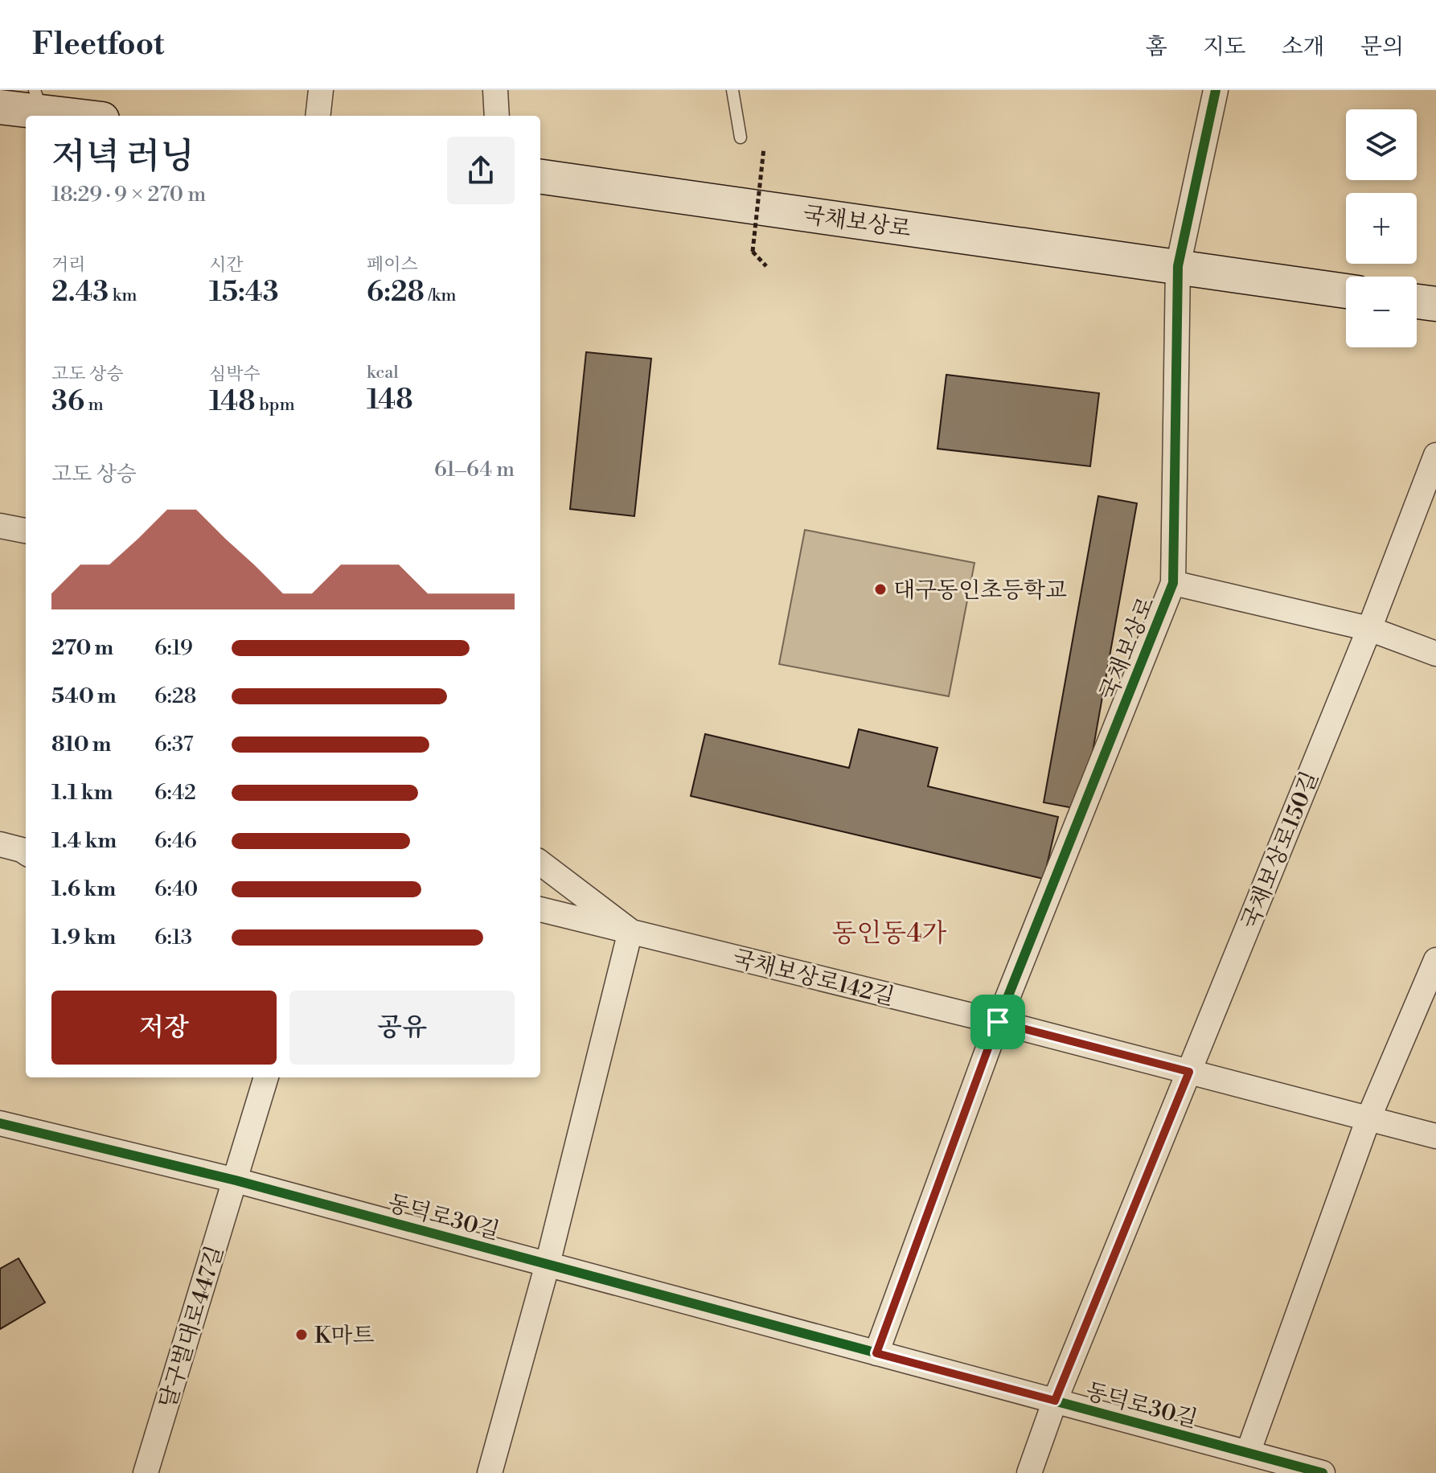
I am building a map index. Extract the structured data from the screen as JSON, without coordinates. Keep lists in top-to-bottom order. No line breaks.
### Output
{"streets":{"main road":["국채보상로"],"street":["국채보상로150길","국채보상로142길","동덕로30길","달구벌대로447길"]},"crossings":[["국채보상로","국채보상로142길"],["국채보상로150길","동덕로30길"],["동덕로30길","달구벌대로447길"]],"districts":["동인동4가"],"places":["대구동인초등학교","K마트"],"page":{"header":"Fleetfoot","nav":["홈","지도","소개","문의"],"map_buttons":["+","−"],"heading":["저녁 러닝","18:29 · 9 × 270 m"],"stats":[["거리","2.43 km"],["시간","15:43"],["페이스","6:28 /km"],["고도 상승","36 m"],["심박수","148 bpm"],["kcal","148"]],"chart":["고도 상승","61–64 m"],"list":[{"name":"270 m","note":"6:19"},{"name":"540 m","note":"6:28"},{"name":"810 m","note":"6:37"},{"name":"1.1 km","note":"6:42"},{"name":"1.4 km","note":"6:46"},{"name":"1.6 km","note":"6:40"},{"name":"1.9 km","note":"6:13"}],"buttons":["저장","공유"]}}
